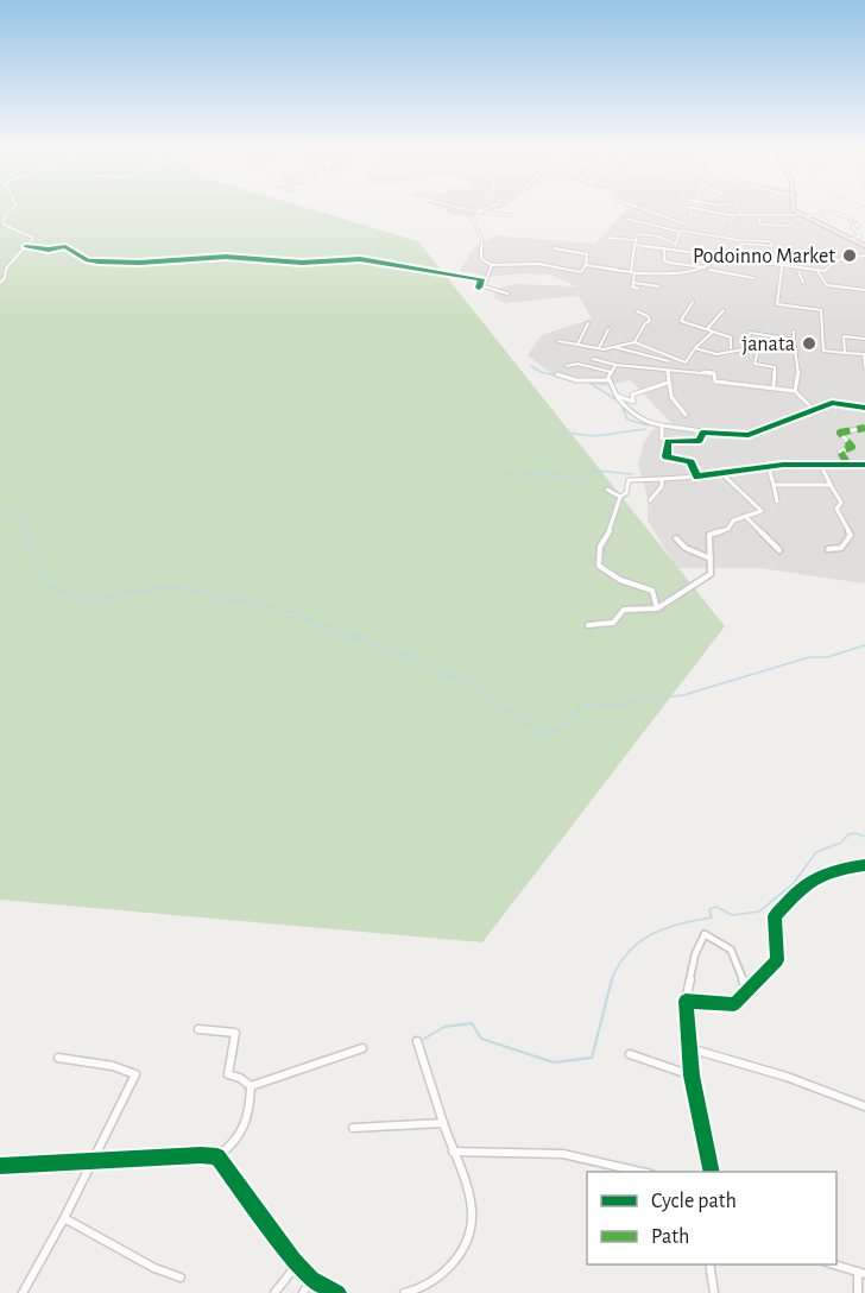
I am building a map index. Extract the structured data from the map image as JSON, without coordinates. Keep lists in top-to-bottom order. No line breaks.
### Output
{"places":["Podoinno Market","janata"],"legend":["Cycle path","Path"]}
